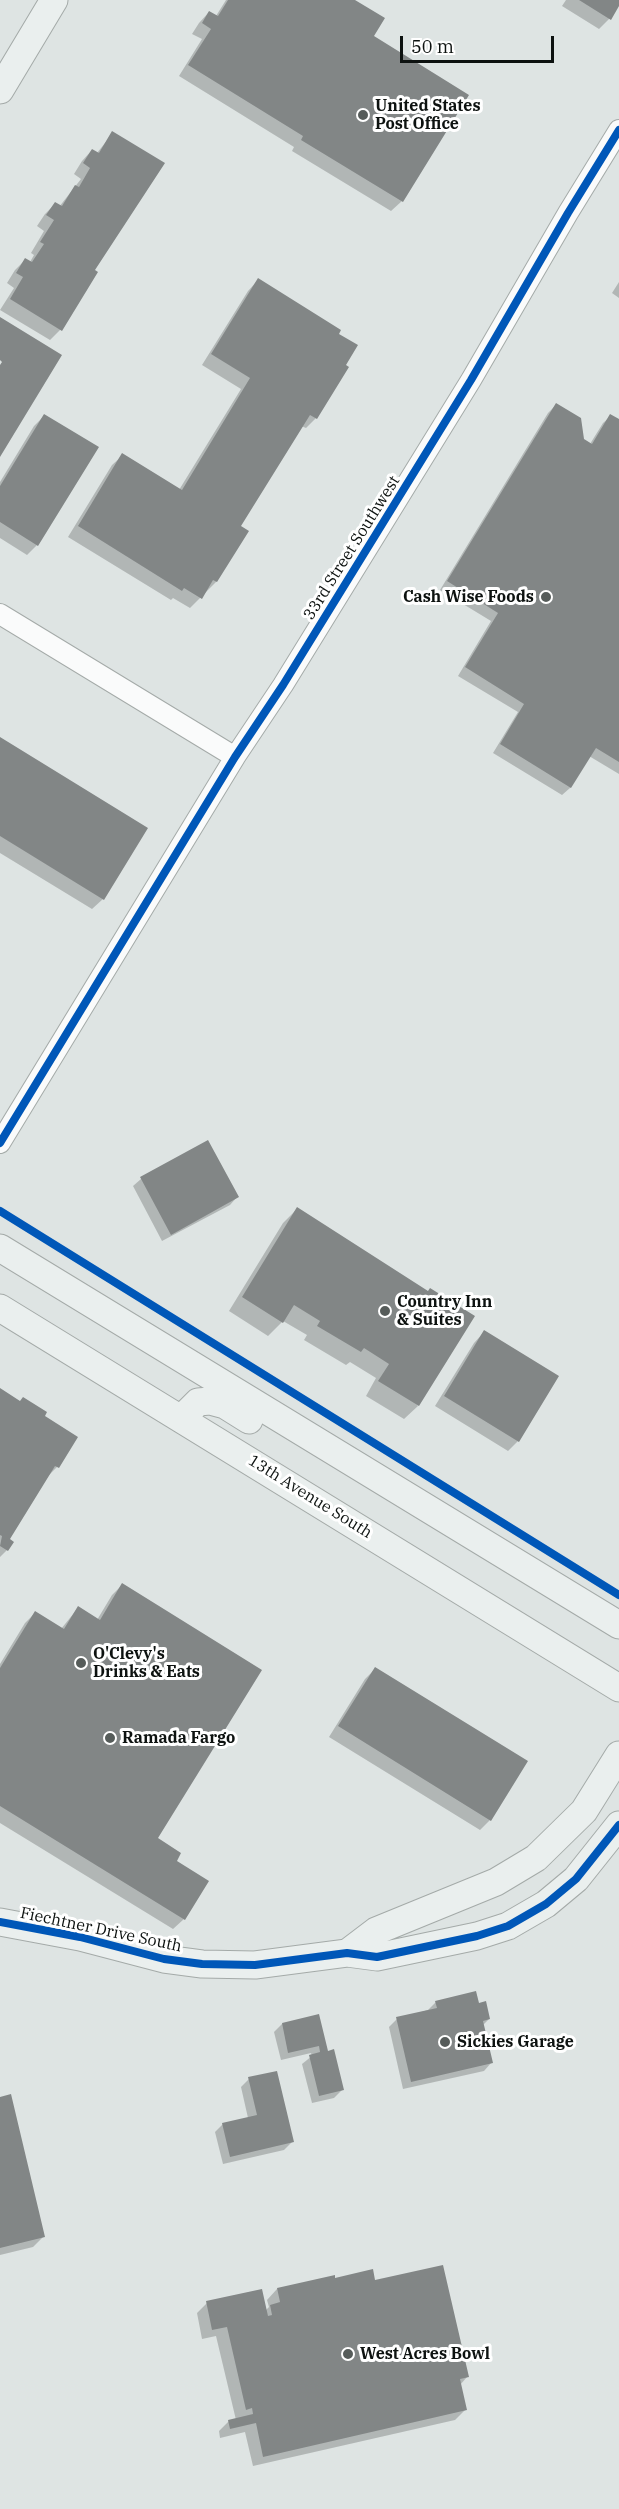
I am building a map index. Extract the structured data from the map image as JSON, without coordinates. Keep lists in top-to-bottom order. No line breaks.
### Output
{"streets":{"main road":["13th Avenue South","Fiechtner Drive South"],"street":["33rd Street Southwest"]},"places":["United States Post Office","Cash Wise Foods","Country Inn & Suites","O'Clevy's Drinks & Eats","Ramada Fargo","Sickies Garage","West Acres Bowl"],"scale_bar":"50 m"}
